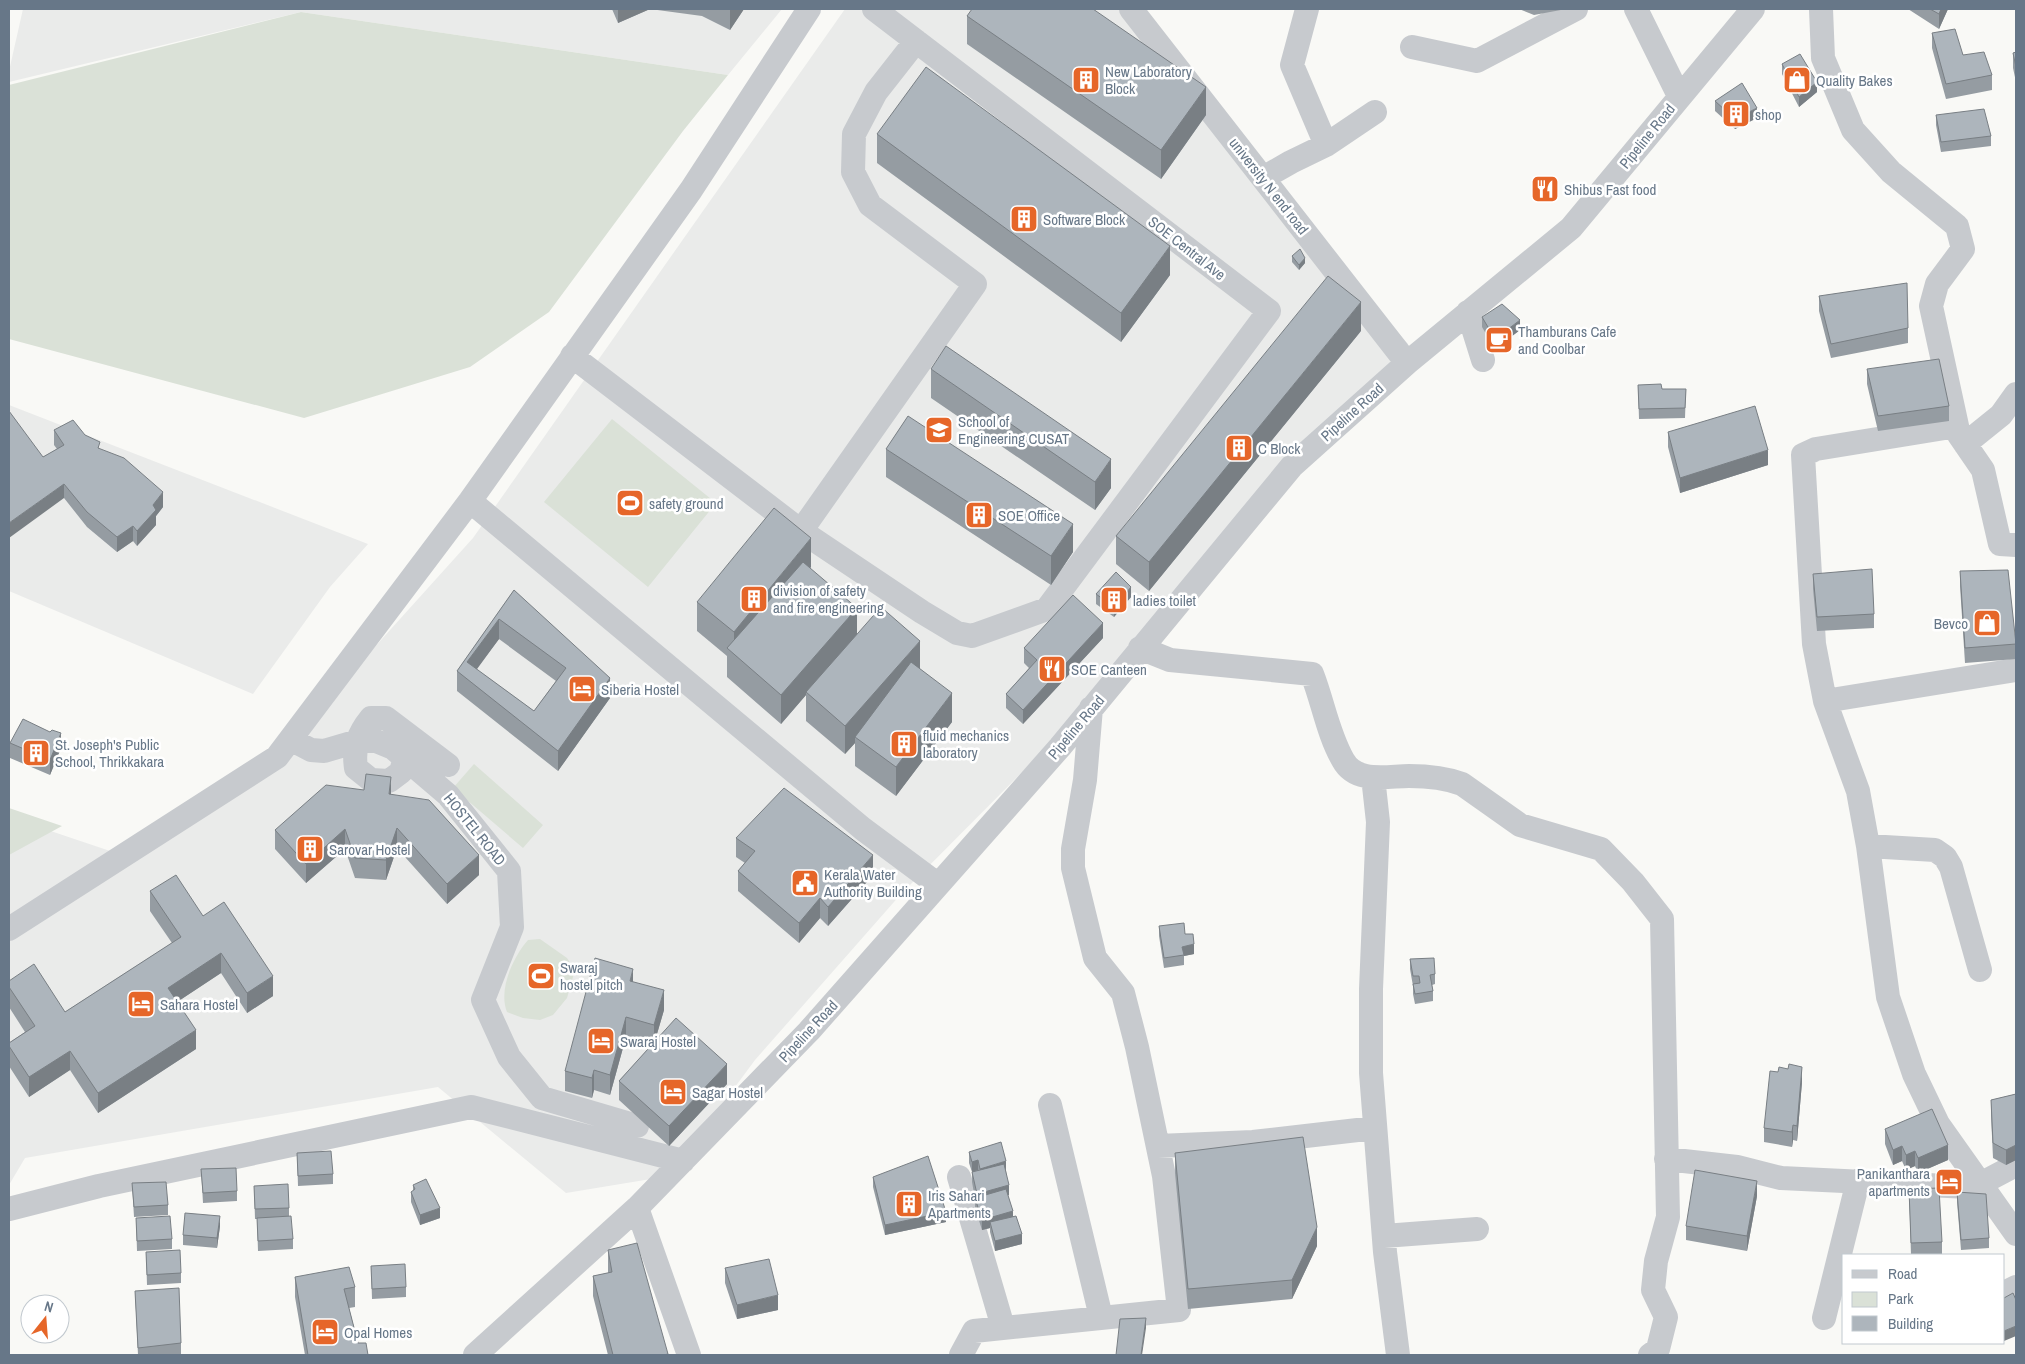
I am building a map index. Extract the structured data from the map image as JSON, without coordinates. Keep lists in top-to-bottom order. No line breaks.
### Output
{"streets":{"street":["Pipeline Road","university N end road","SOE Central Ave","HOSTEL ROAD"]},"crossings":[["Pipeline Road","university N end road"]],"places":{"building":["New Laboratory Block","shop","Software Block","C Block","SOE Office","division of safety and fire engineering","ladies toilet","fluid mechanics laboratory","St. Joseph's Public School, Thrikkakara","Sarovar Hostel","Iris Sahari Apartments"],"shop":["Quality Bakes","Bevco"],"restaurant":["Shibus Fast food","SOE Canteen"],"cafe":["Thamburans Cafe and Coolbar"],"school or university":["School of Engineering CUSAT"],"sports":["safety ground","Swaraj hostel pitch"],"hotel":["Siberia Hostel","Sahara Hostel","Swaraj Hostel","Sagar Hostel","Panikanthara apartments","Opal Homes"],"public building":["Kerala Water Authority Building"]},"legend":["Road","Park","Building"],"north":"top"}
